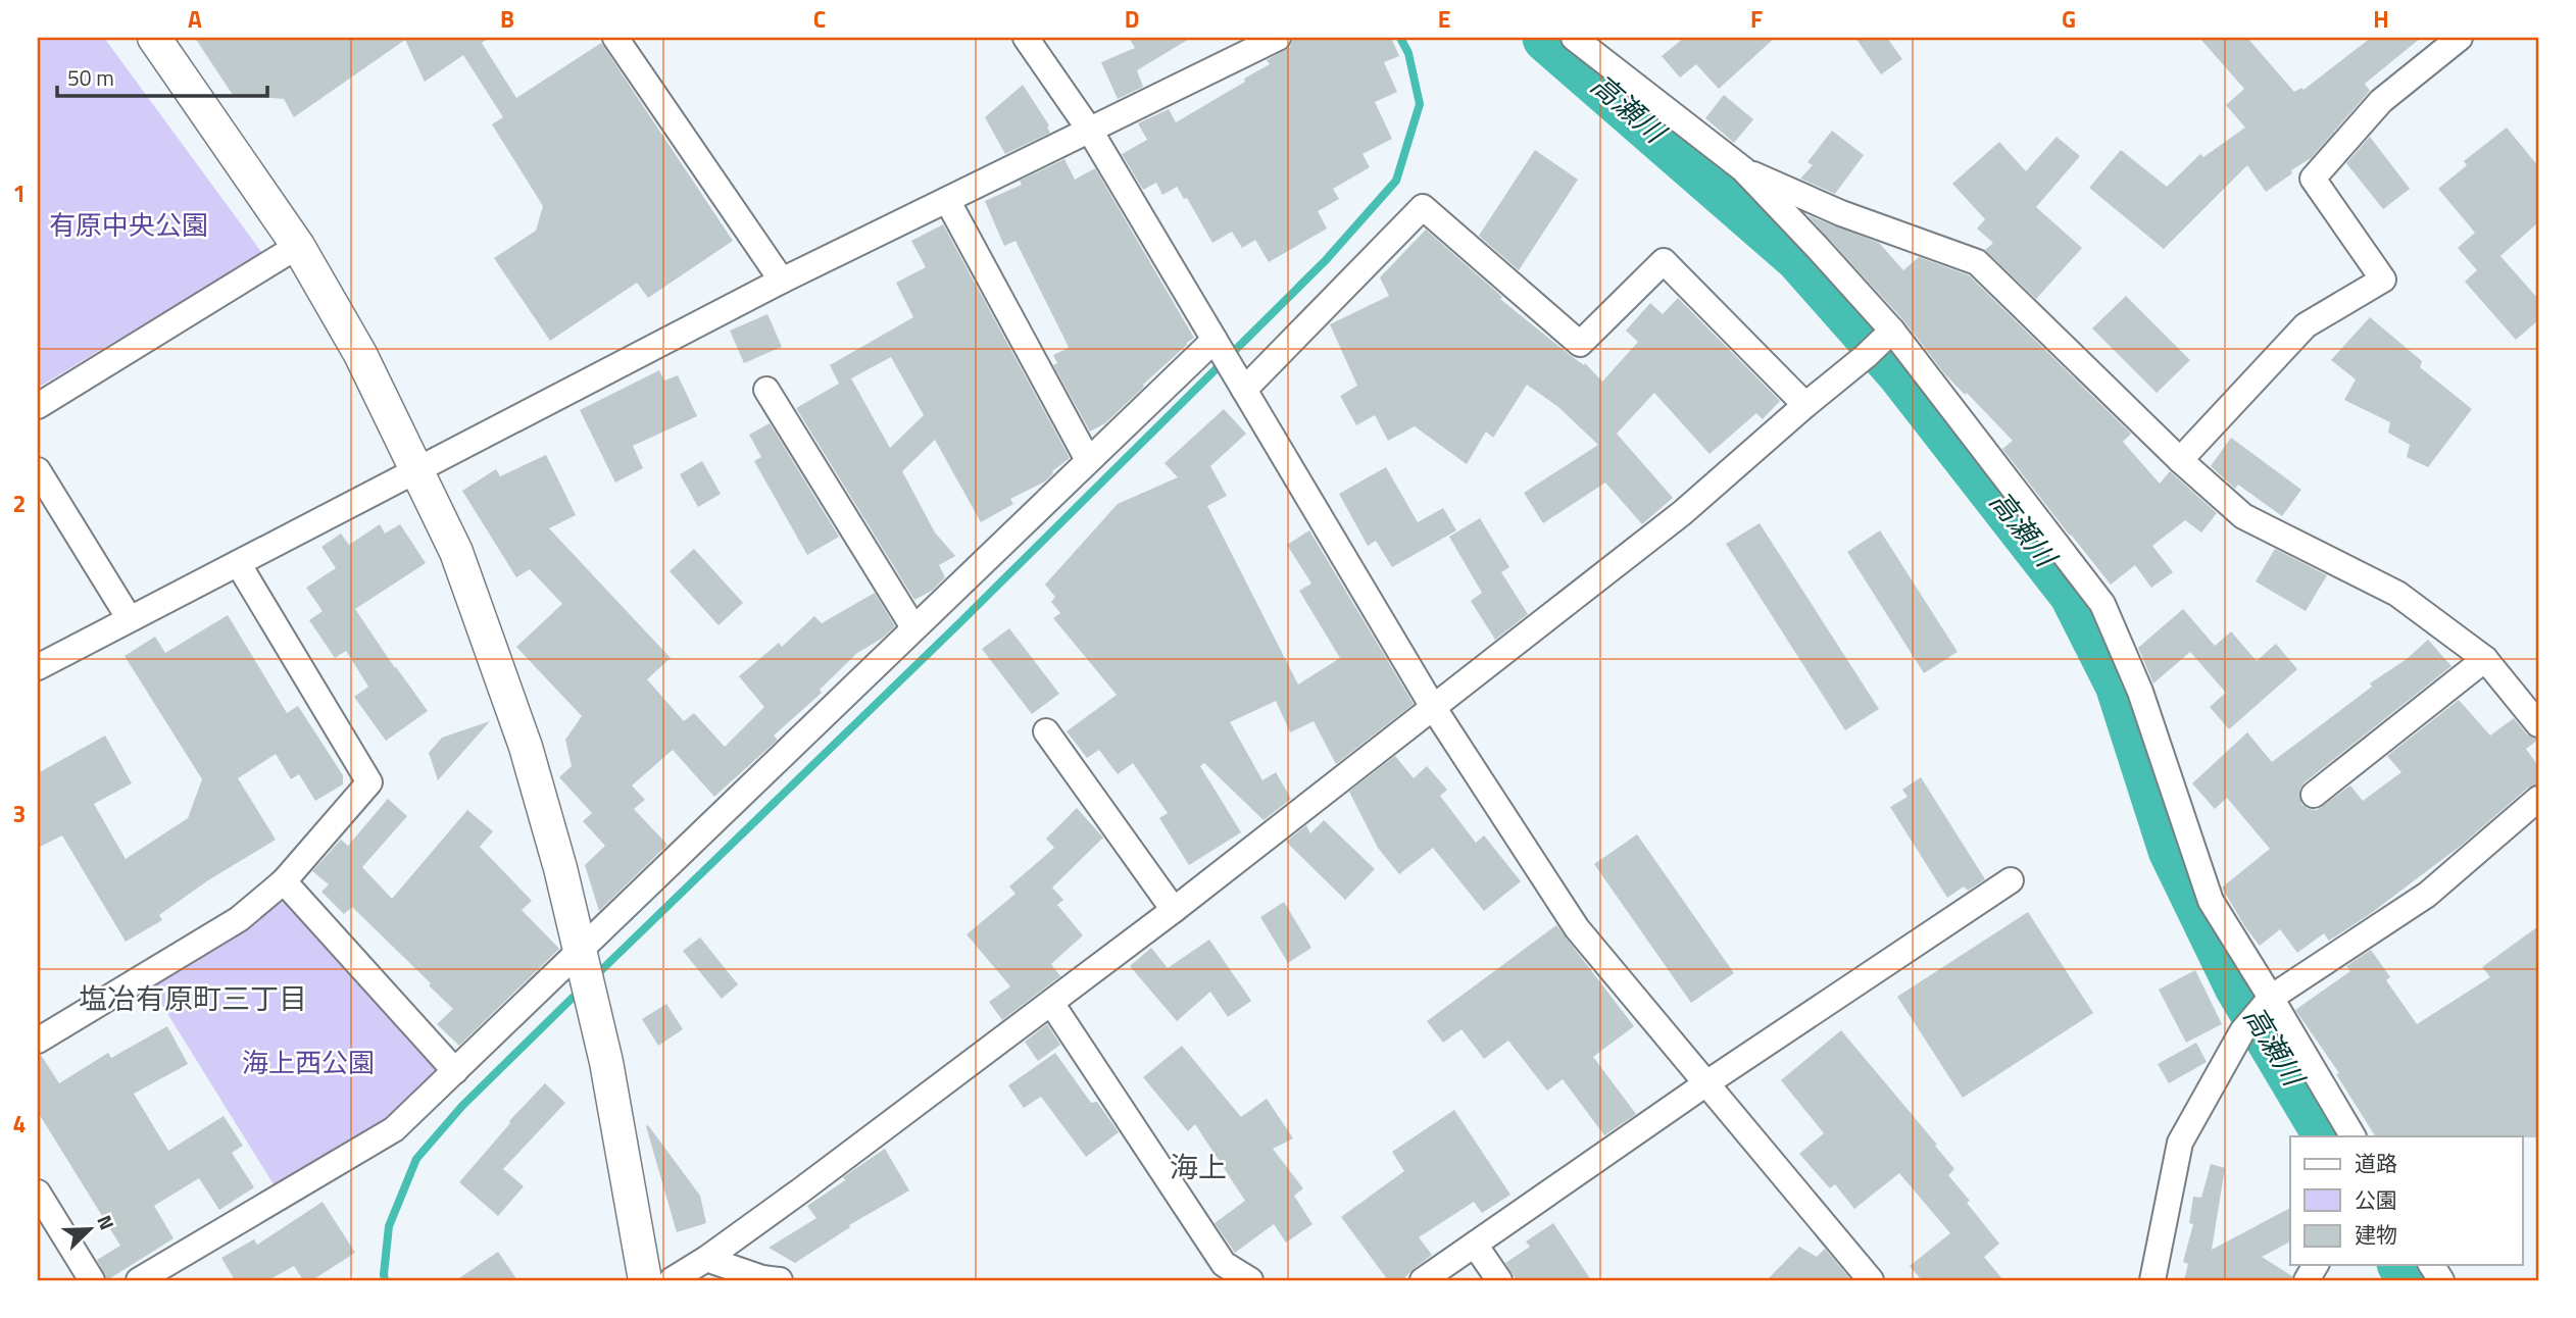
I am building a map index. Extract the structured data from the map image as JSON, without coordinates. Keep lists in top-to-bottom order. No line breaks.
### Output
{"districts":["塩冶有原町三丁目","海上"],"water":["高瀬川"],"parks":["有原中央公園","海上西公園"],"legend":["道路","公園","建物"],"scale_bar":"50 m","north":"top right","grid":{"columns":["A","B","C","D","E","F","G","H"],"rows":["1","2","3","4"]}}
